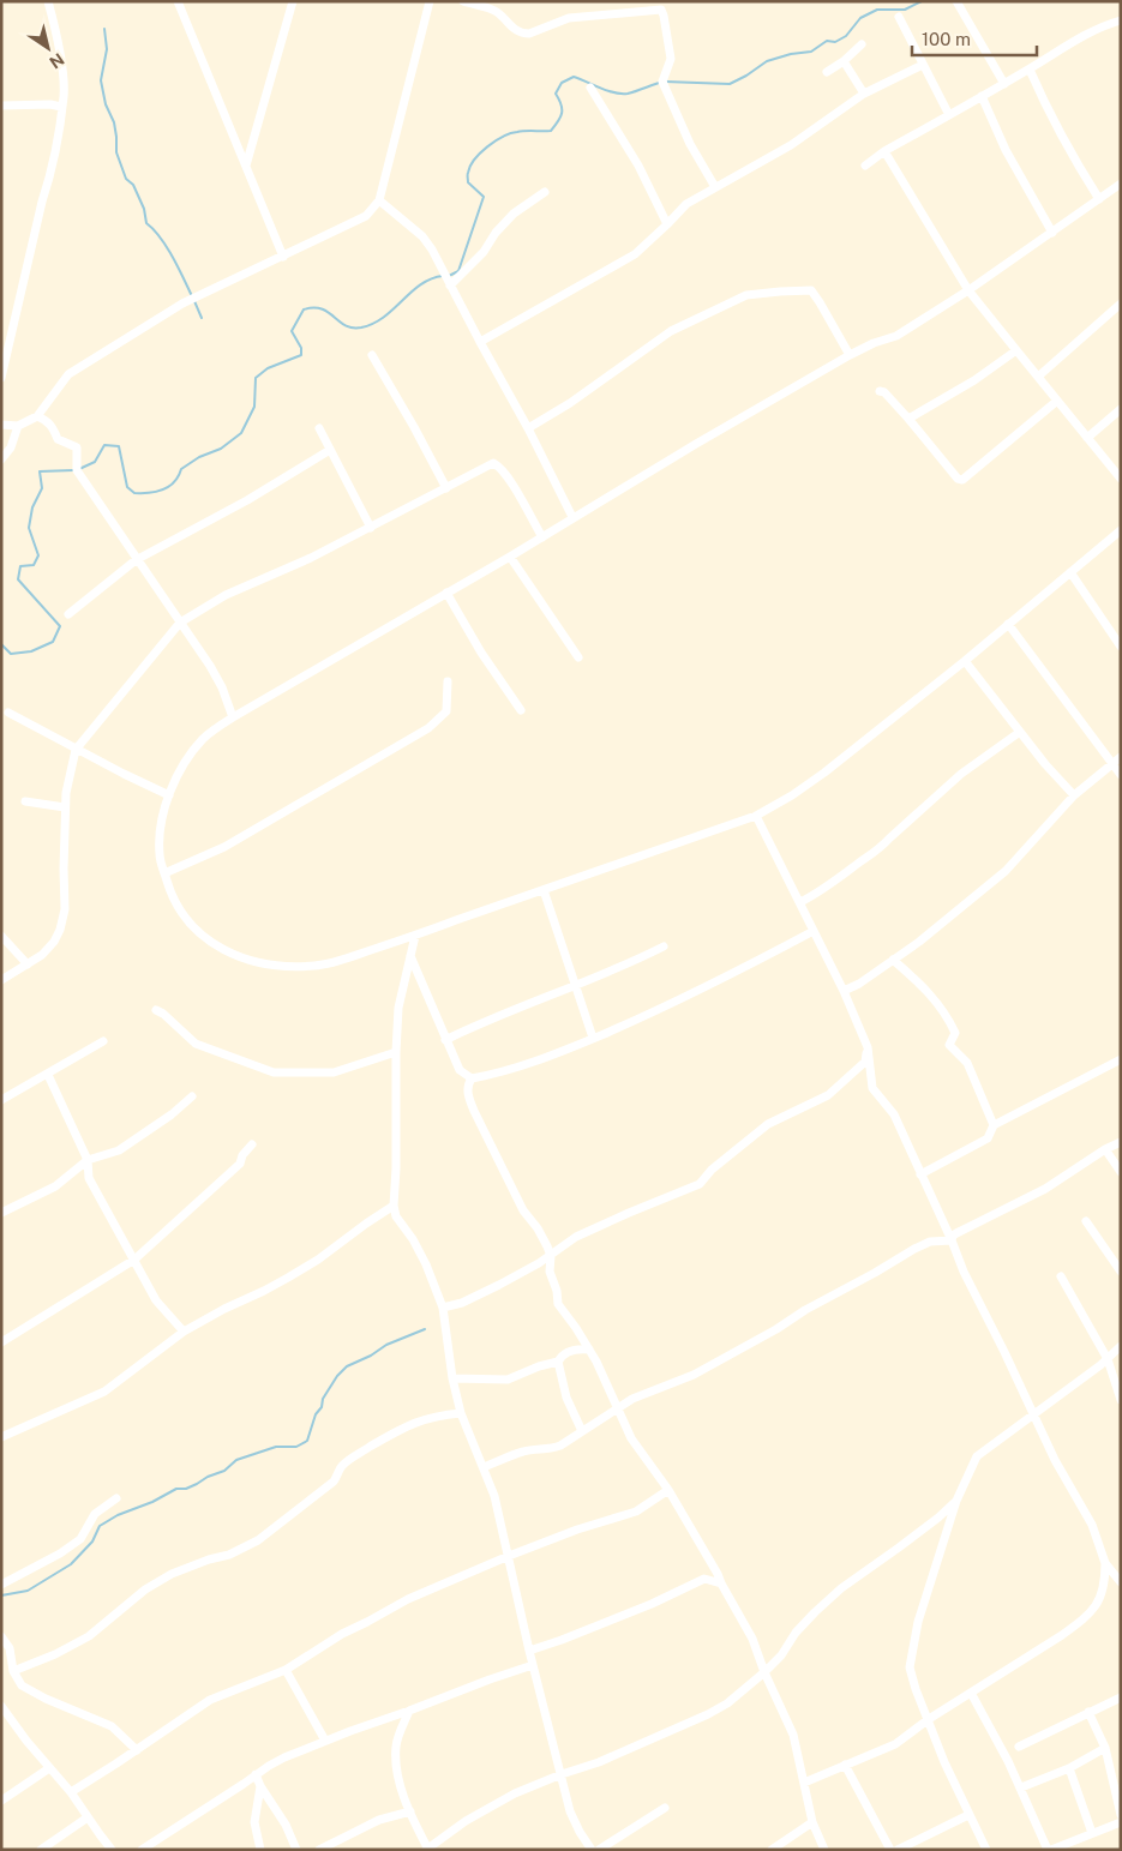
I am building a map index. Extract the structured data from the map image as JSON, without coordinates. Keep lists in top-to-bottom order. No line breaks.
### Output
{"scale_bar":"100 m","north":"bottom right"}
